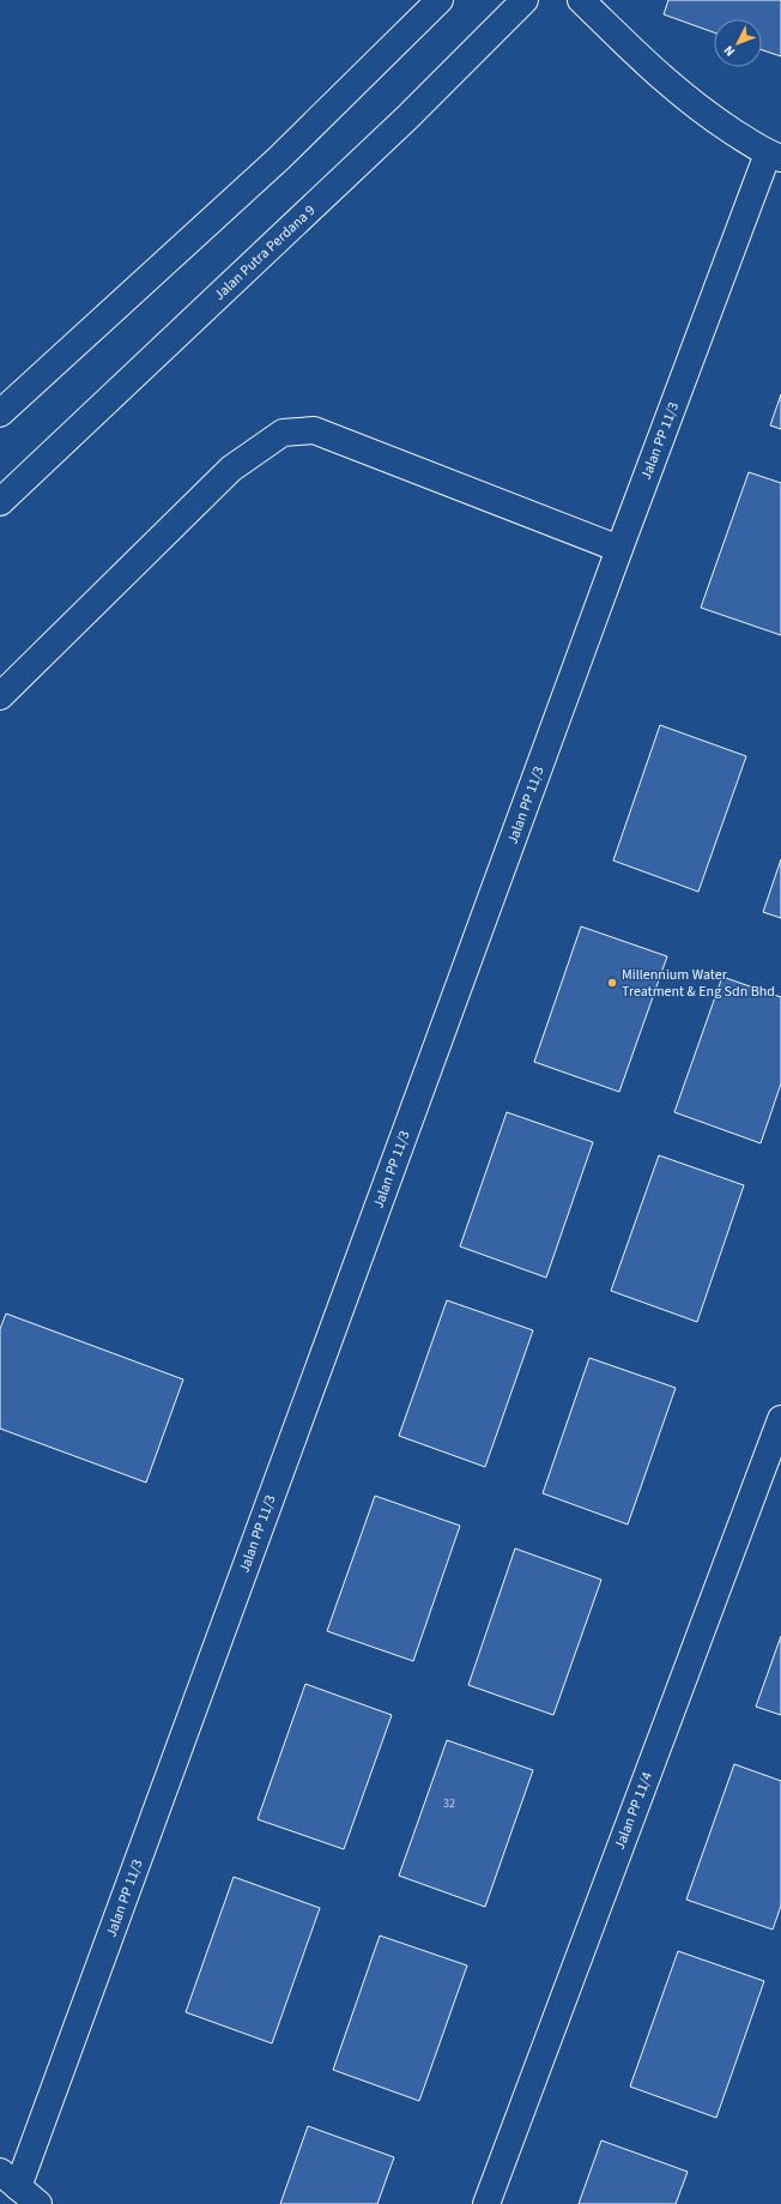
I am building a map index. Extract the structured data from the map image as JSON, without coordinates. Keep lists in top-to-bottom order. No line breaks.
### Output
{"streets":{"street":["Jalan Putra Perdana 9","Jalan PP 11/3","Jalan PP 11/4"]},"places":["Millennium Water Treatment & Eng Sdn Bhd"],"house_numbers":["32"],"north":"bottom left"}
